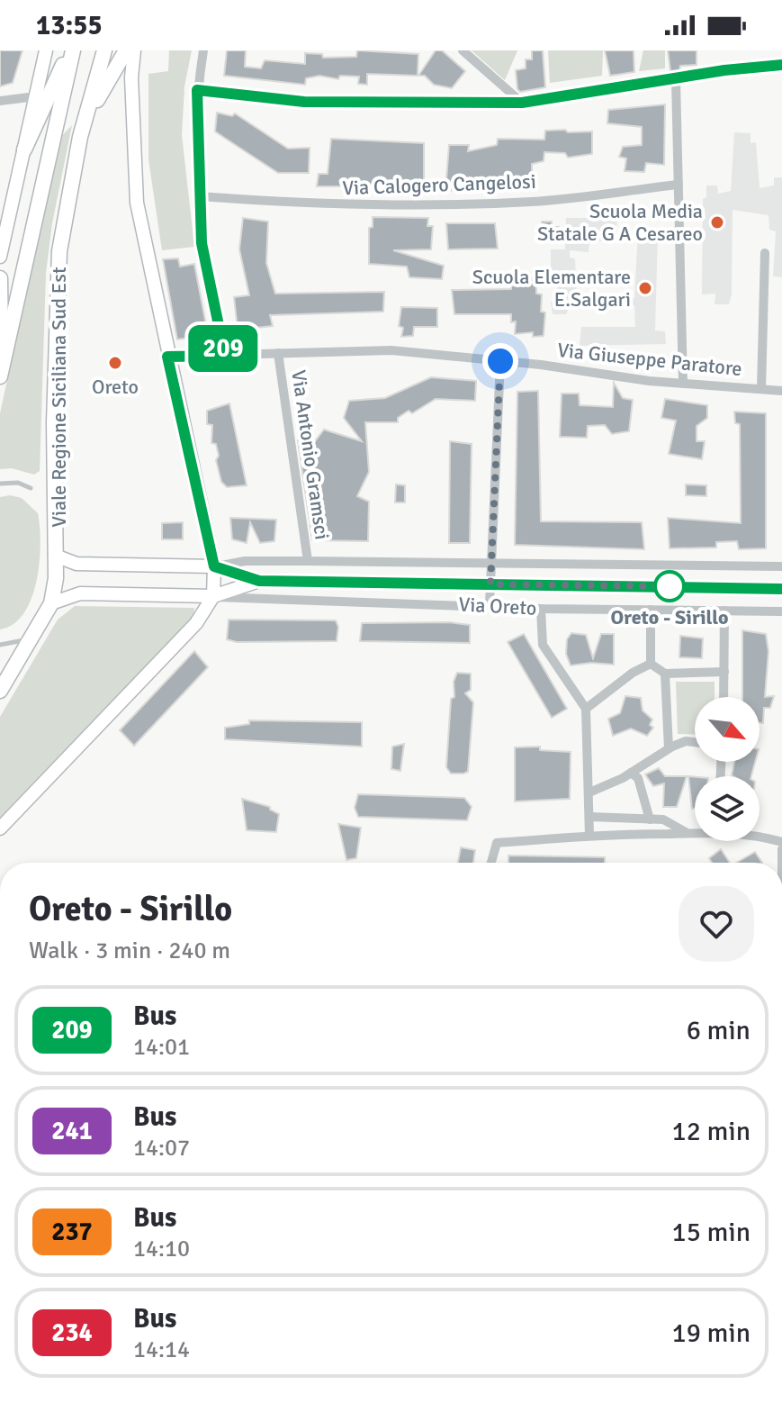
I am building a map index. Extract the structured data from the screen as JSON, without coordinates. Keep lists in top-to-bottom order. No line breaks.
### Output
{"streets":{"main road":["Viale Regione Siciliana Sud Est"],"street":["Via Calogero Cangelosi","Via Giuseppe Paratore","Via Antonio Gramsci","Via Oreto"]},"crossings":[["Via Giuseppe Paratore","Via Antonio Gramsci"],["Via Antonio Gramsci","Via Oreto"]],"places":["Scuola Media Statale G A Cesareo","Scuola Elementare E.Salgari","Oreto","Oreto - Sirillo"],"lines":["bus line 209"],"north":"bottom right","page":{"status":"13:55","on_map":"209","heading":["Oreto - Sirillo","Walk · 3 min · 240 m"],"list":[{"mark":"209","name":"Bus","note":"14:01","value":"6 min"},{"mark":"241","name":"Bus","note":"14:07","value":"12 min"},{"mark":"237","name":"Bus","note":"14:10","value":"15 min"},{"mark":"234","name":"Bus","note":"14:14","value":"19 min"}]}}
